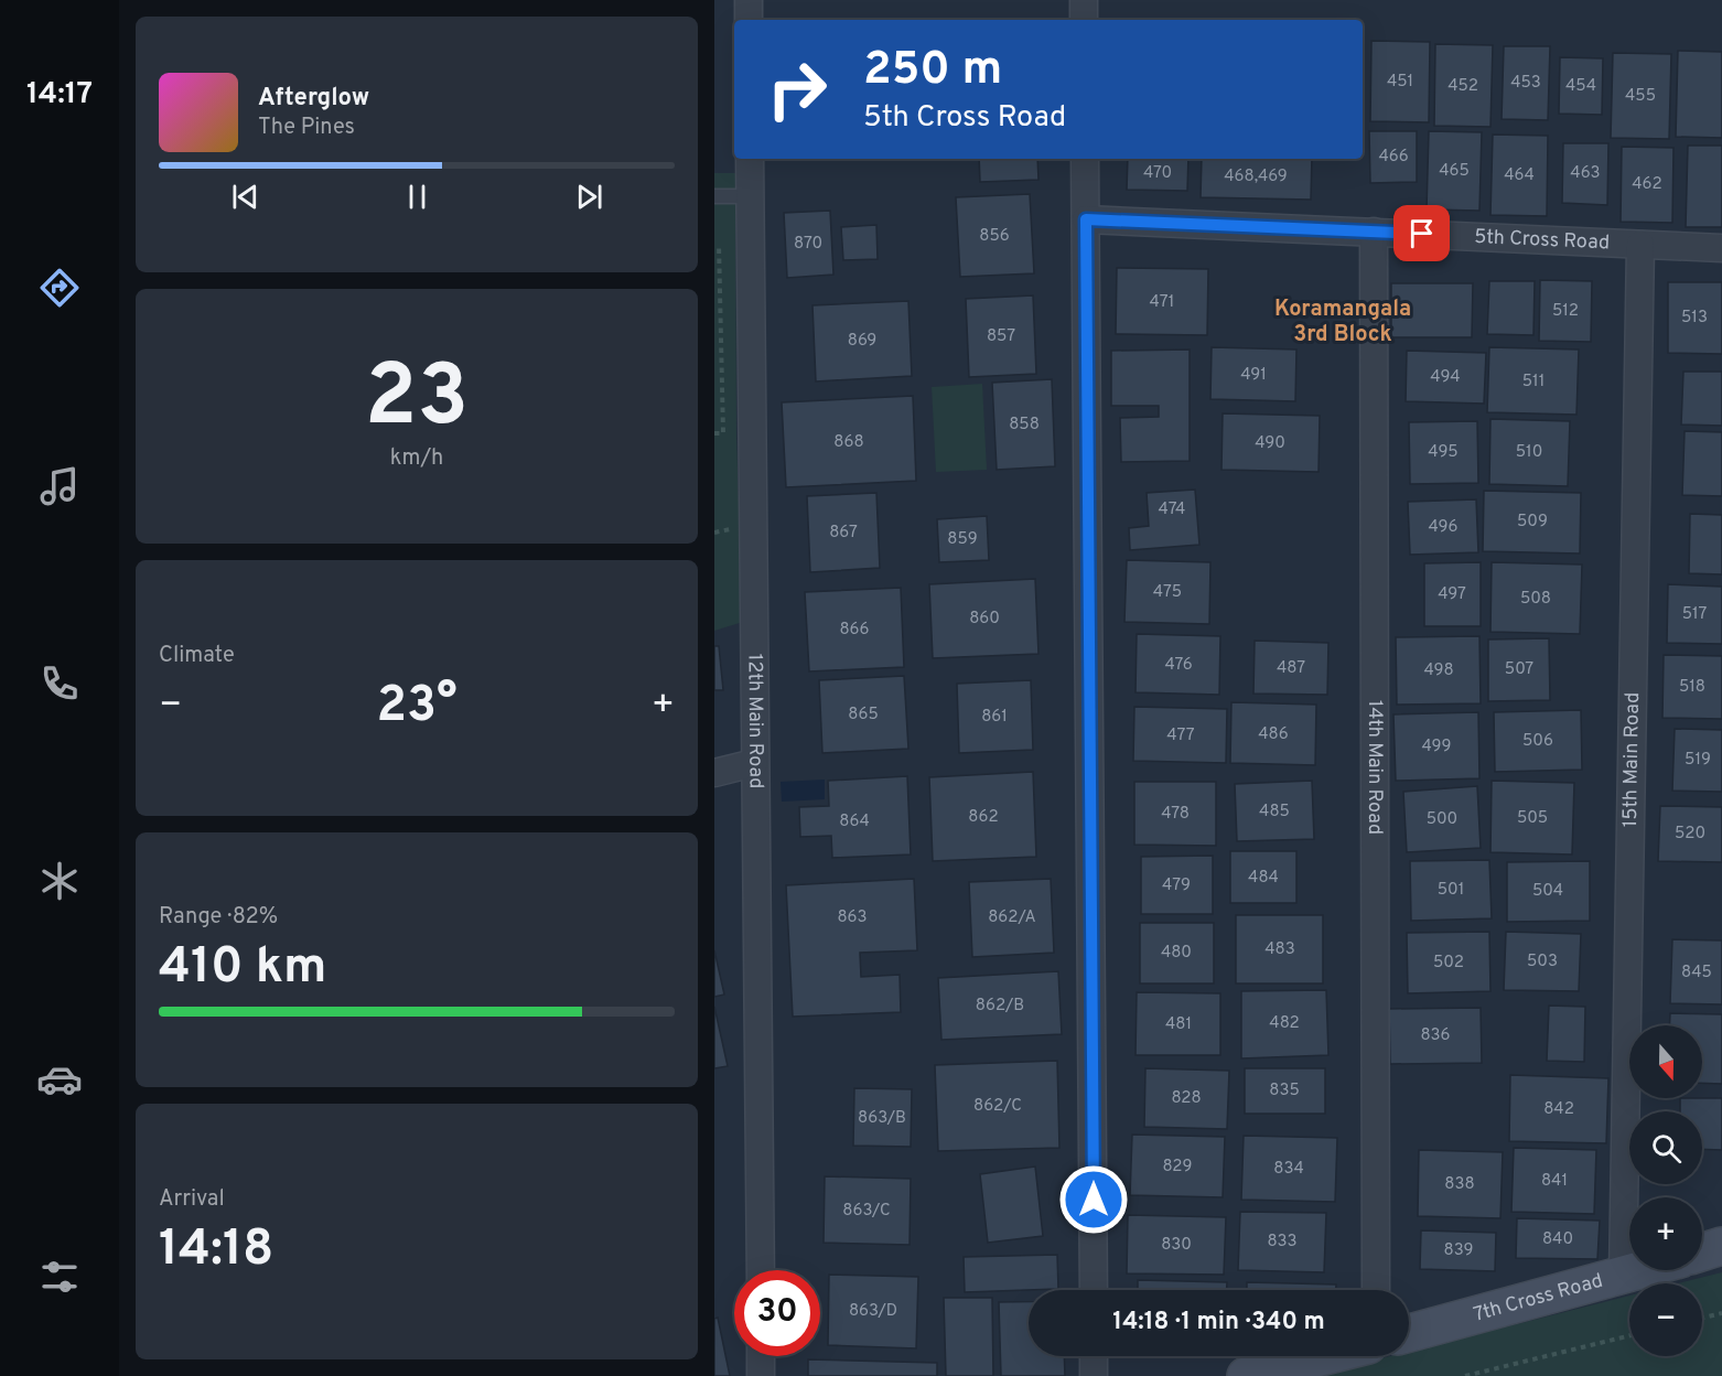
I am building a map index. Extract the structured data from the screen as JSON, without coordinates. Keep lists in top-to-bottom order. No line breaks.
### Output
{"streets":{"street":["5th Cross Road","12th Main Road","15th Main Road","14th Main Road","7th Cross Road"]},"crossings":[["5th Cross Road","15th Main Road"],["5th Cross Road","14th Main Road"],["15th Main Road","7th Cross Road"]],"districts":["Koramangala 3rd Block"],"house_numbers":["451","453","452","454","455","466","465","470","463","464","468,469","462","856","870","471","512","513","857","869","491","494","511","858","868","490","495","510","474","509","496","867","859","475","497","508","517","860","866","476","487","507","498","518","865","861","486","477","506","499","519","485","478","862","505","500","864","520","484","479","501","504","863","862/A","483","480","503","502","845","862/B","482","481","836","835","828","862/C","842","863/B","829","834","841","838","863/C","840","833","830","839","863/D"],"north":"bottom","page":{"tabs":"14:17","turn":["250 m","5th Cross Road"],"song":["Afterglow","The Pines"],"tile":[["23","km/h"],"Climate",["Range · 82%","410 km"],["Arrival","14:18"]],"heat":["−","23°","+"],"map_buttons":["+","−"],"limit":"30","trip":"14:18 · 1 min · 340 m"}}
